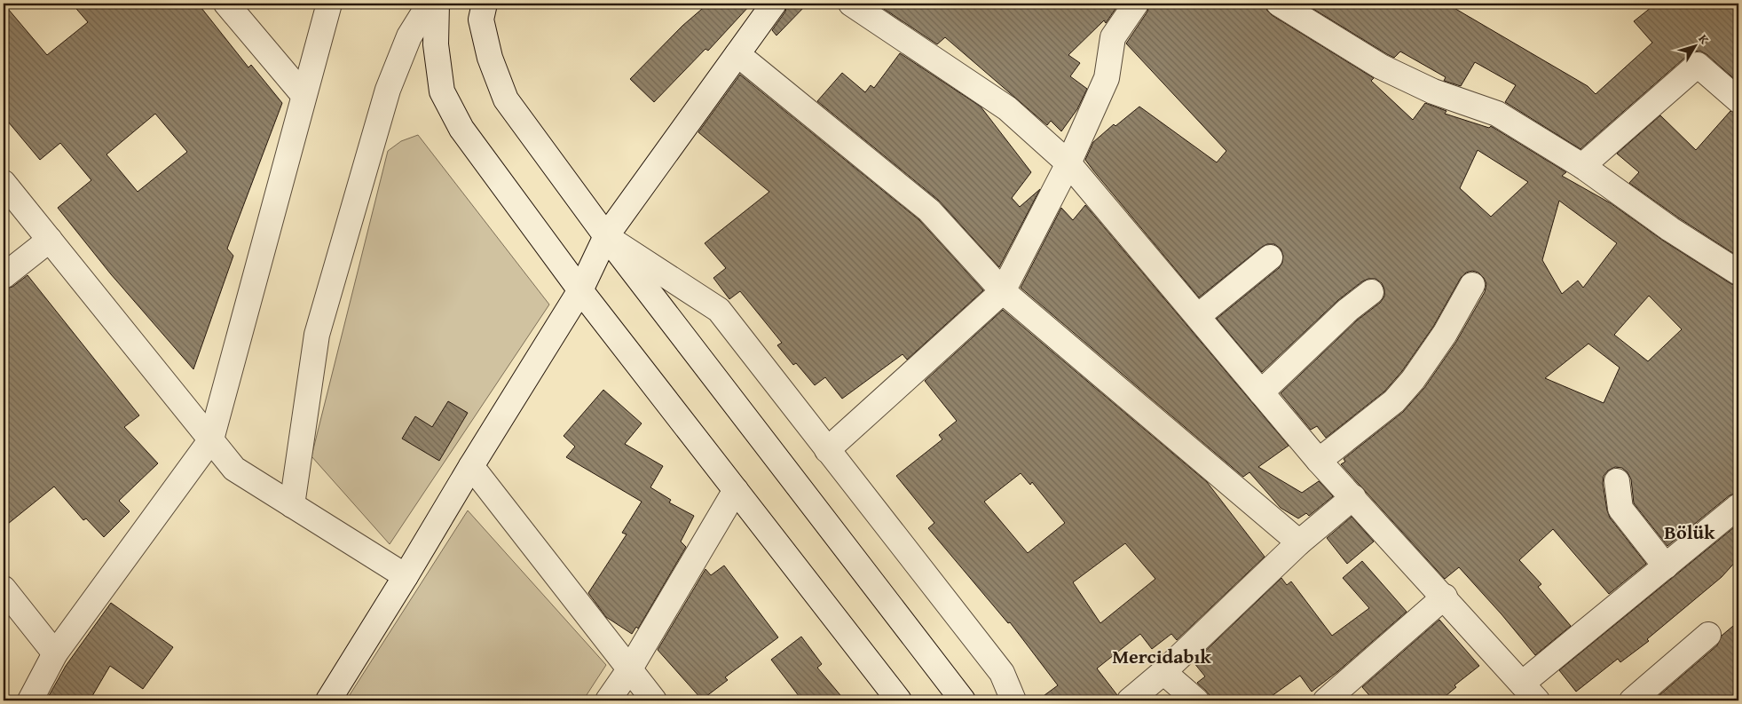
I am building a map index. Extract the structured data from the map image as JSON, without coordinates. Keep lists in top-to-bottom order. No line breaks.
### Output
{"districts":["Bölük","Mercidabık"],"north":"top right"}
